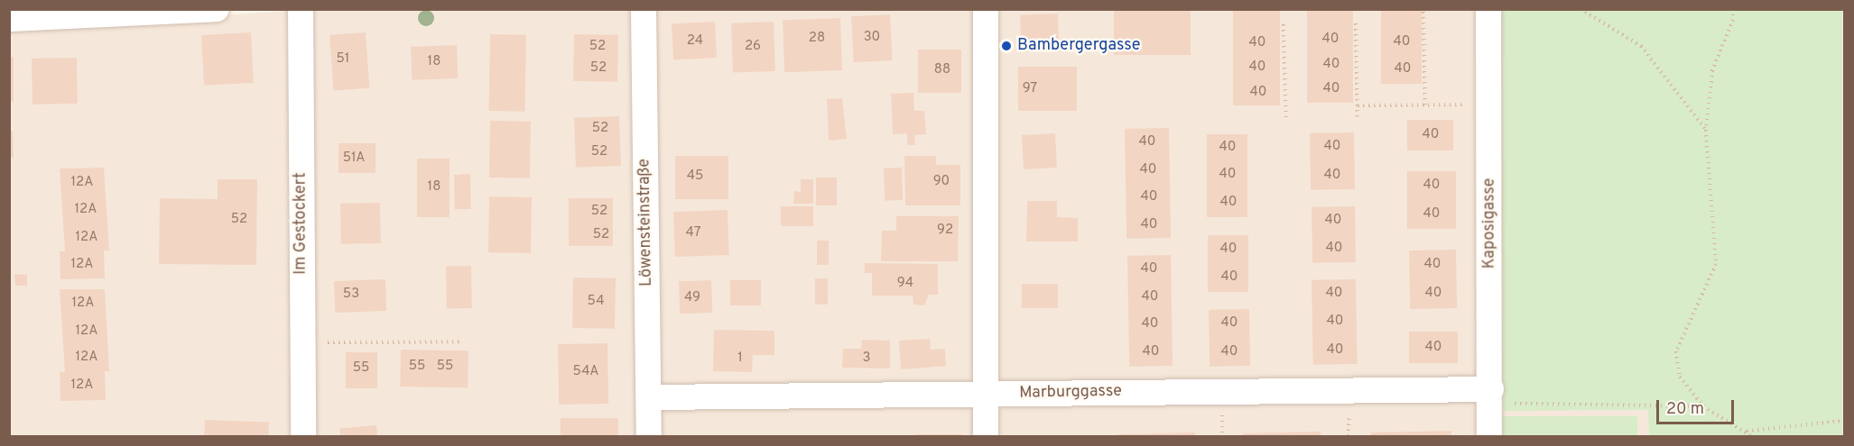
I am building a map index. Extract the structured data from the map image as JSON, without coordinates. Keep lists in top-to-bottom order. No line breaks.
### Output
{"streets":{"street":["Löwensteinstraße","Im Gestockert","Kaposigasse","Marburggasse"]},"crossings":[["Löwensteinstraße","Marburggasse"],["Kaposigasse","Marburggasse"]],"places":["Bambergergasse"],"house_numbers":["30","28","40","24","40","40","52","26","51","18","40","40","52","40","88","97","40","40","52","40","40","40","40","52","51A","40","40","40","45","90","12A","40","18","40","40","12A","52","40","52","40","40","92","47","52","12A","40","40","12A","40","40","40","94","40","40","53","40","49","54","12A","40","40","40","12A","40","40","40","40","12A","1","3","55","55","55","54A","12A"],"scale_bar":"20 m"}
